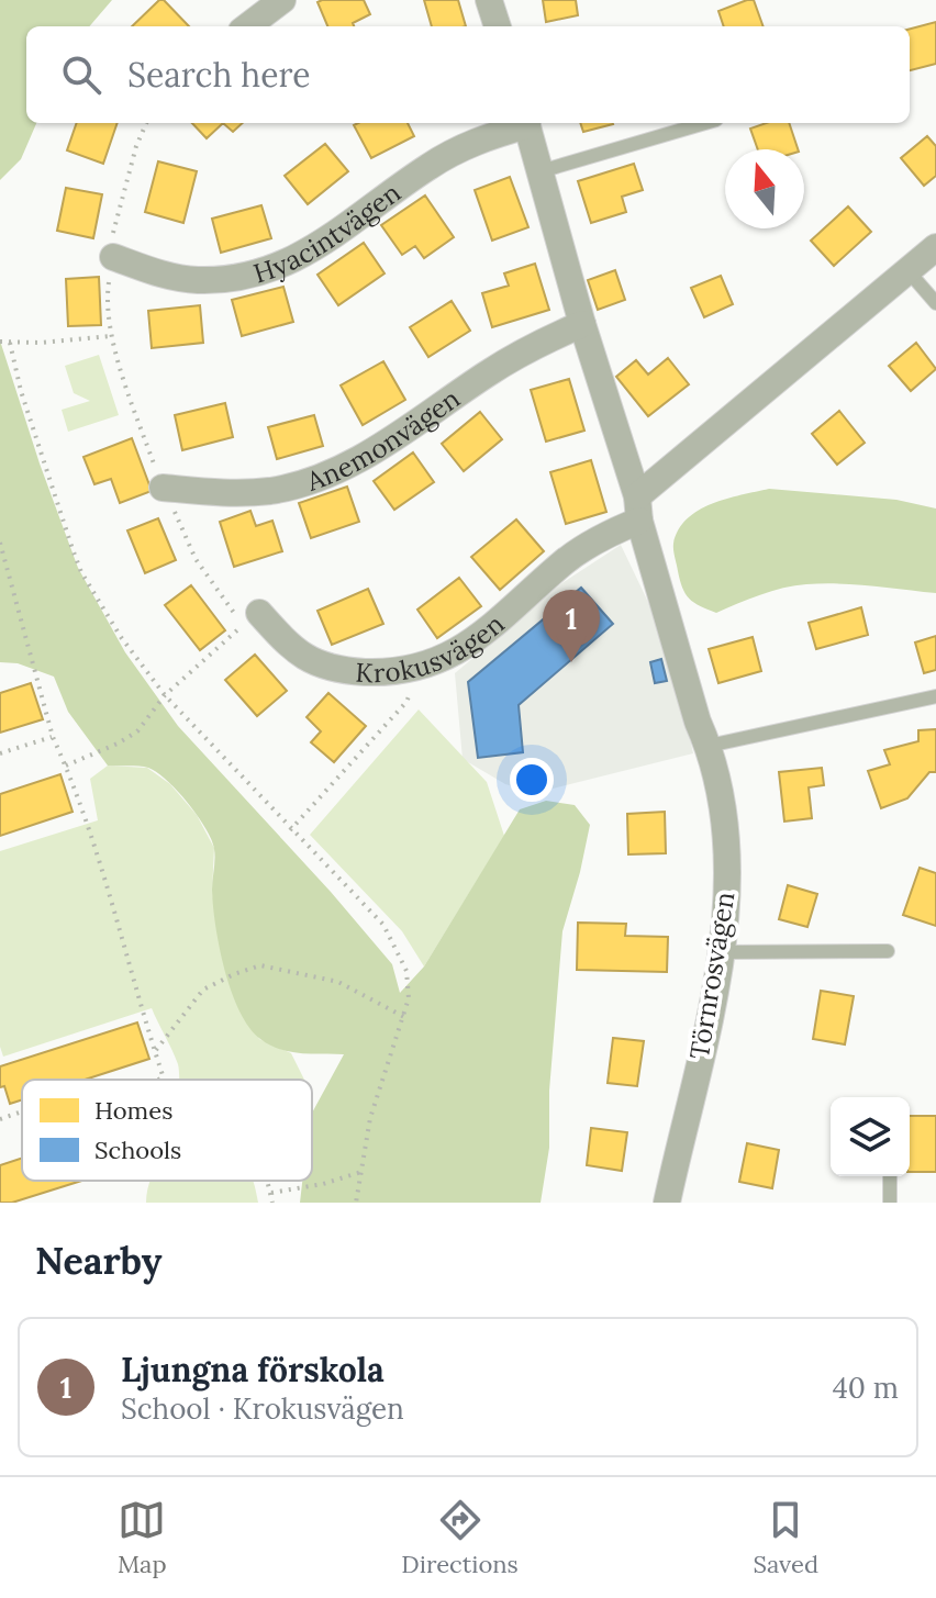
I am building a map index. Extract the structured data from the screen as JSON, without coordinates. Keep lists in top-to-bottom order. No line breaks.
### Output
{"streets":{"street":["Hyacintvägen","Anemonvägen","Krokusvägen","Törnrosvägen"]},"crossings":[["Anemonvägen","Törnrosvägen"],["Krokusvägen","Törnrosvägen"]],"legend":["Homes","Schools"],"north":"top","page":{"search":"Search here","pins":"1","heading":"Nearby","list":[{"mark":"1","name":"Ljungna förskola","note":"School · Krokusvägen","value":"40 m"}],"nav":["Map","Directions","Saved"]}}
